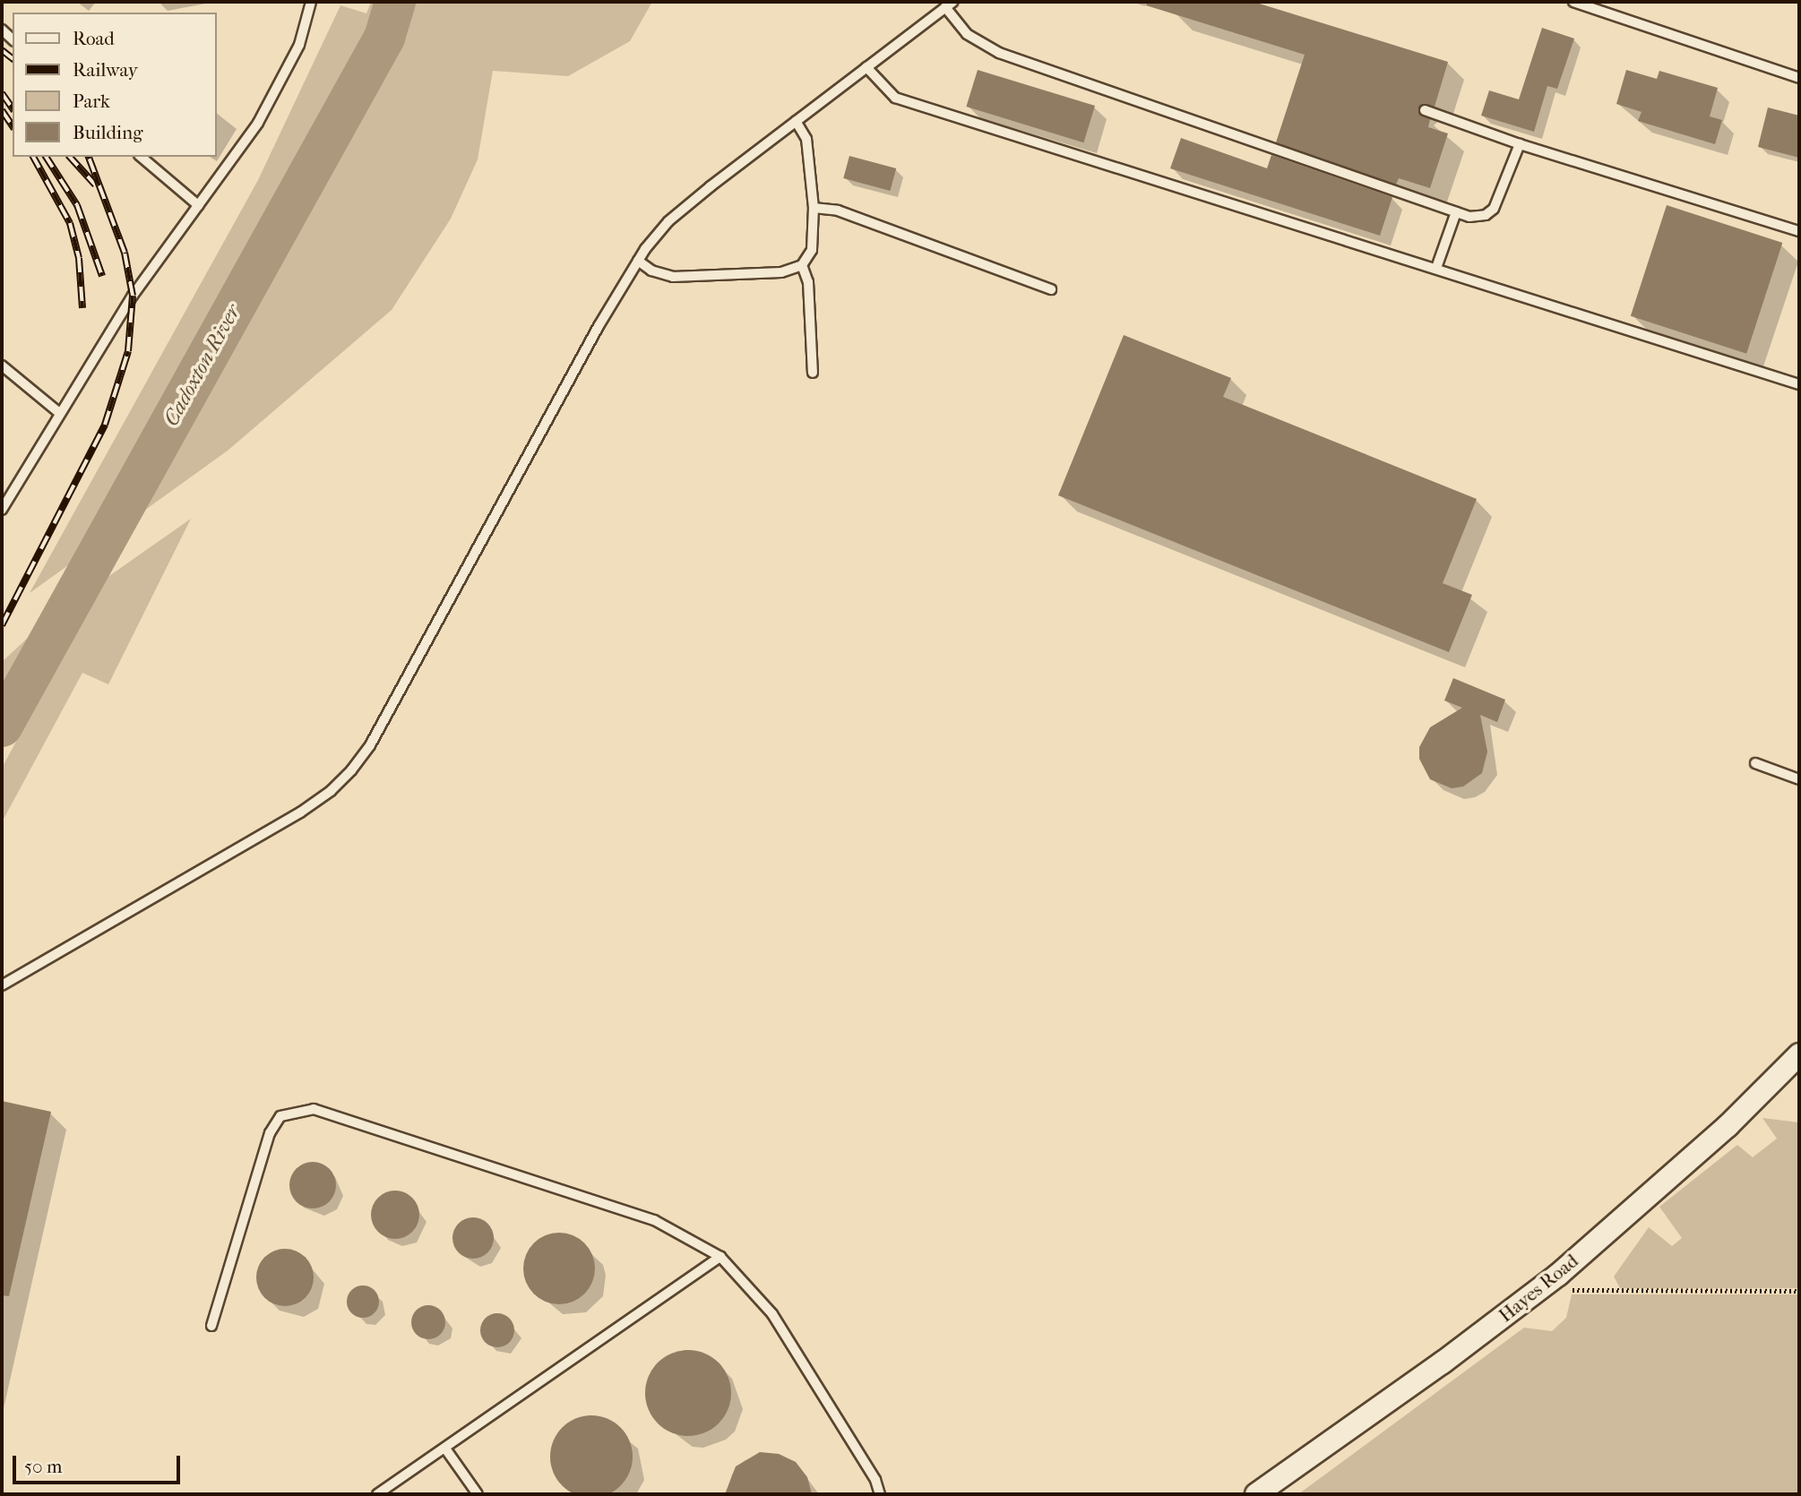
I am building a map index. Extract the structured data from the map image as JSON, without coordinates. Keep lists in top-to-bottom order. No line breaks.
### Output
{"streets":{"street":["Hayes Road"]},"water":["Cadoxton River"],"legend":["Road","Railway","Park","Building"],"scale_bar":"50 m"}
